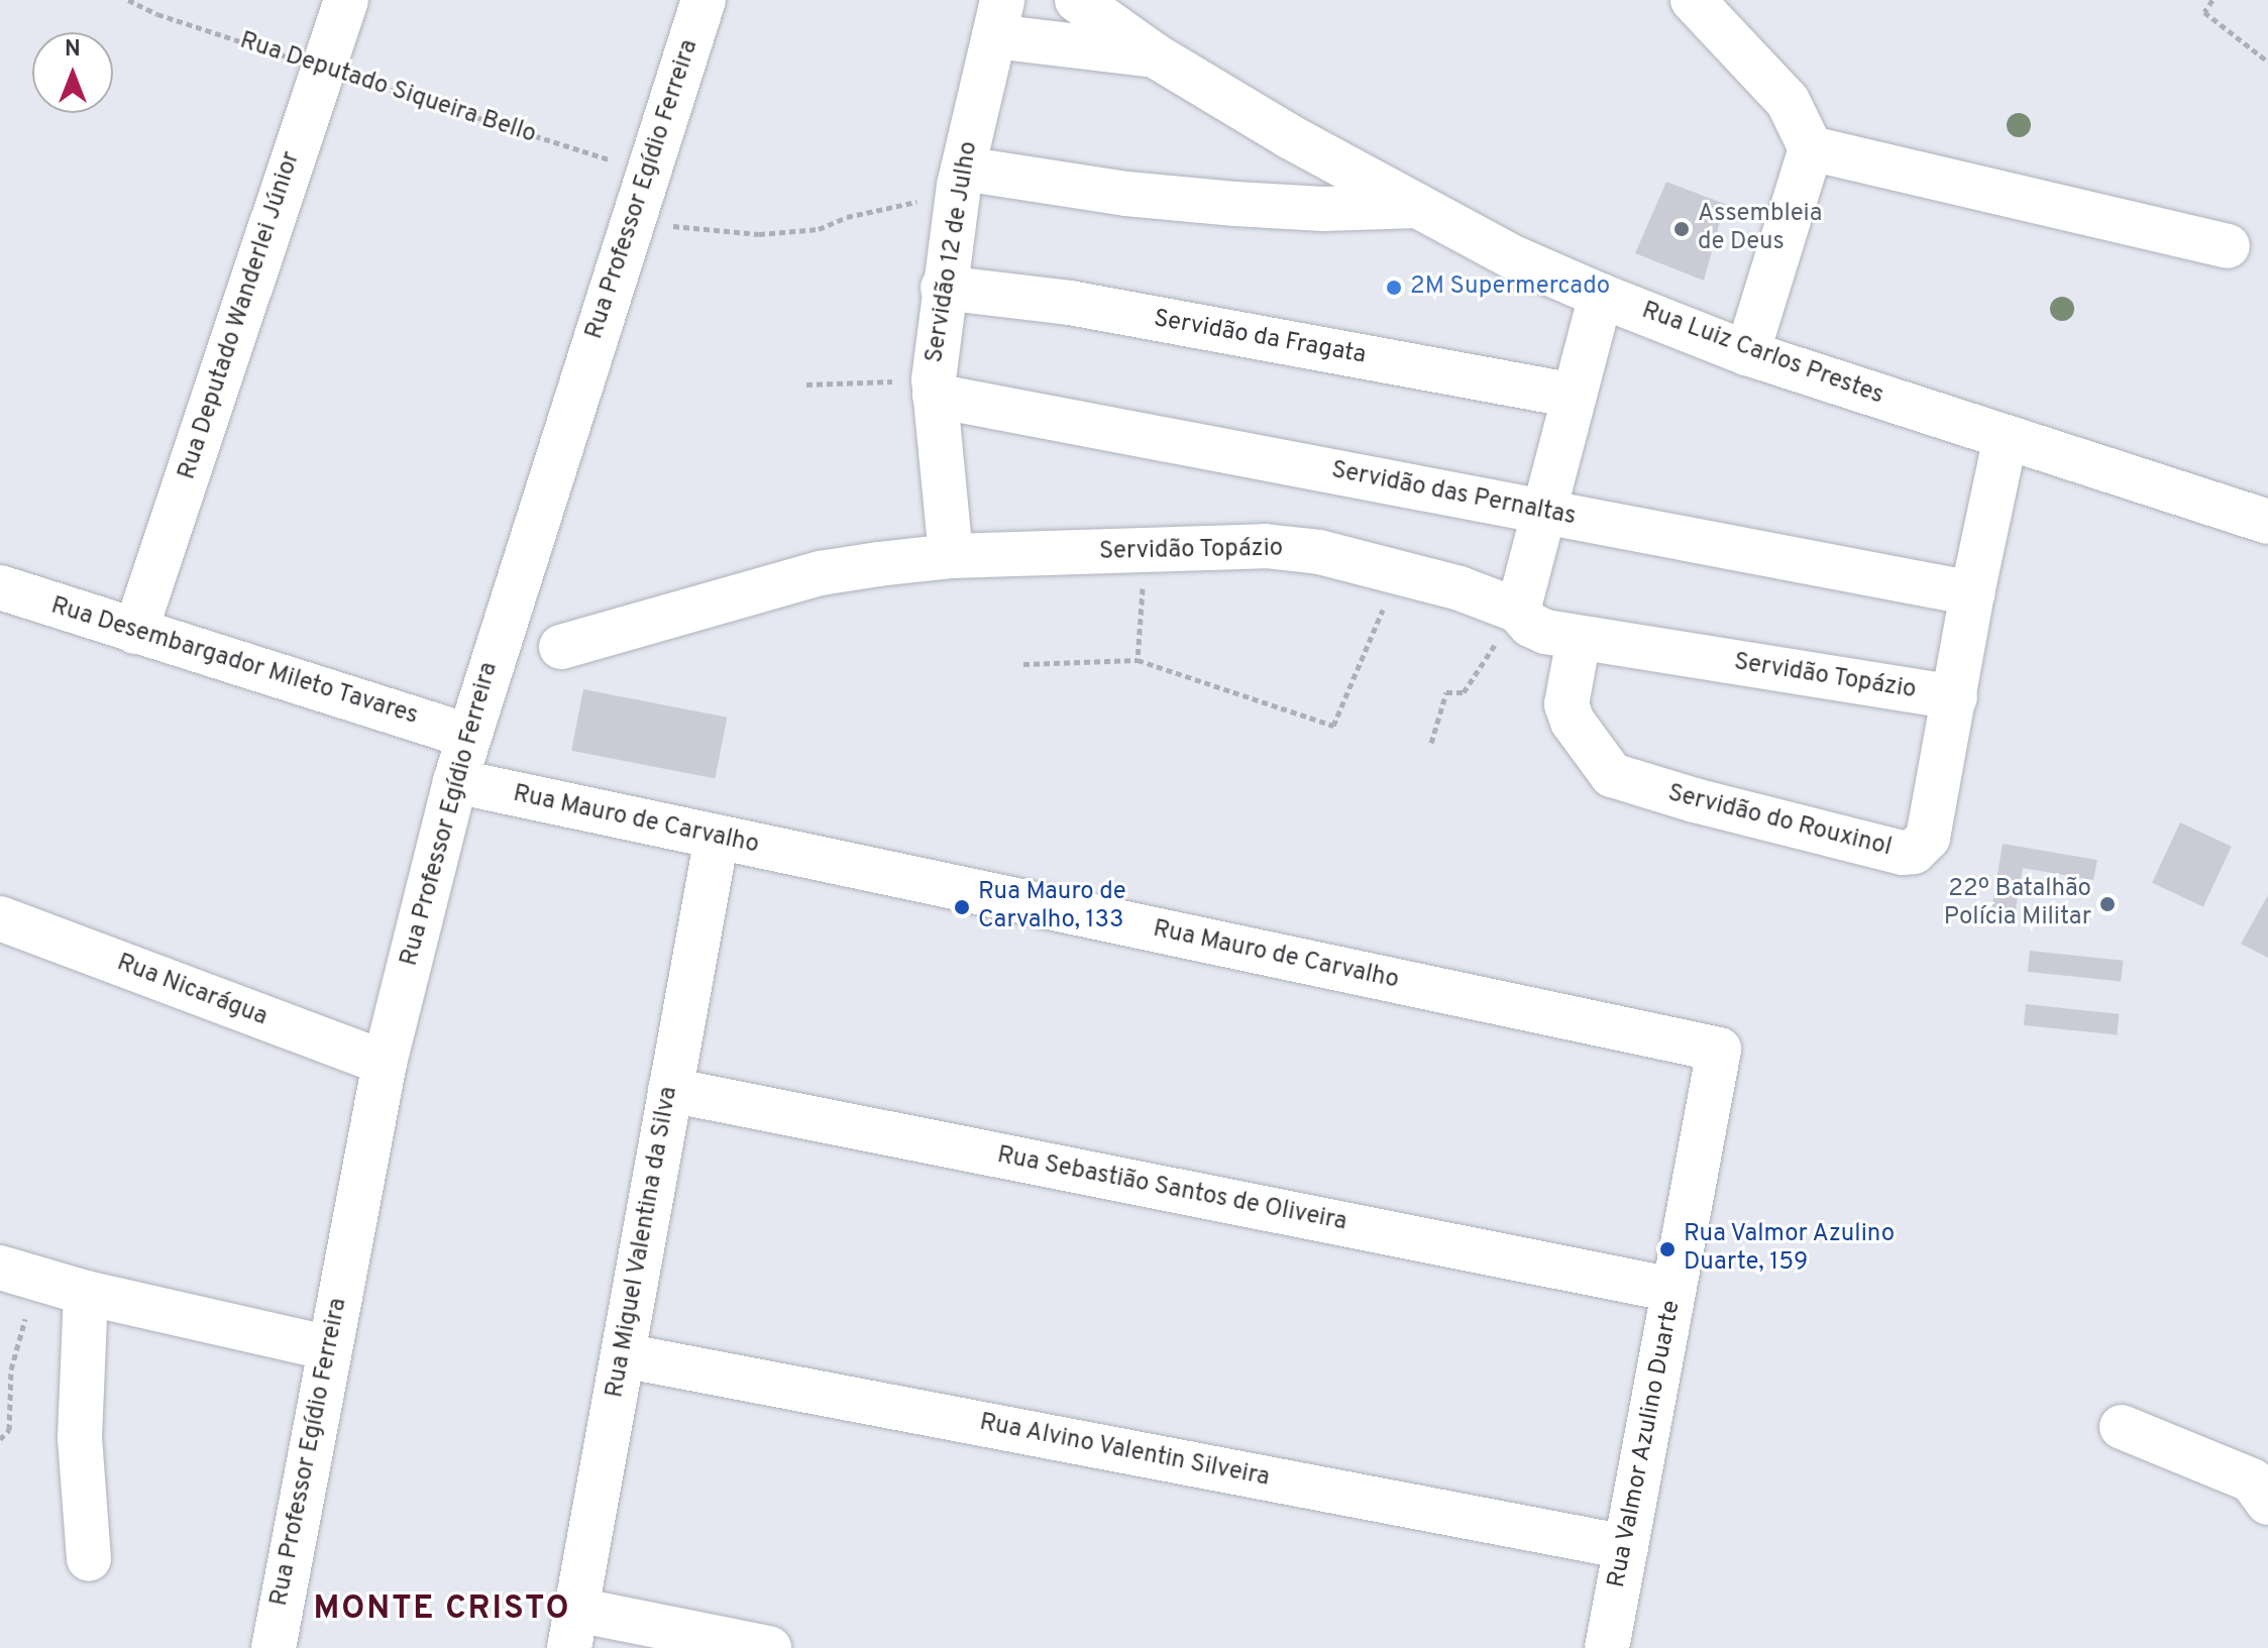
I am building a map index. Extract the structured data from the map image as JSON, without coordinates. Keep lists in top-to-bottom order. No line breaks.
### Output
{"streets":{"street":["Rua Professor Egídio Ferreira","Servidão 12 de Julho","Rua Deputado Wanderlei Júnior","Servidão da Fragata","Rua Luiz Carlos Prestes","Servidão das Pernaltas","Servidão Topázio","Rua Desembargador Mileto Tavares","Rua Mauro de Carvalho","Servidão do Rouxinol","Rua Nicarágua","Rua Sebastião Santos de Oliveira","Rua Miguel Valentina da Silva","Rua Valmor Azulino Duarte","Rua Alvino Valentin Silveira"],"path":["Rua Deputado Siqueira Bello"]},"crossings":[["Rua Deputado Siqueira Bello","Rua Professor Egídio Ferreira"],["Rua Deputado Siqueira Bello","Rua Deputado Wanderlei Júnior"],["Rua Professor Egídio Ferreira","Rua Desembargador Mileto Tavares"],["Rua Professor Egídio Ferreira","Rua Mauro de Carvalho"],["Rua Professor Egídio Ferreira","Rua Nicarágua"],["Servidão 12 de Julho","Servidão da Fragata"],["Servidão 12 de Julho","Servidão das Pernaltas"],["Servidão 12 de Julho","Servidão Topázio"],["Rua Deputado Wanderlei Júnior","Rua Desembargador Mileto Tavares"],["Rua Luiz Carlos Prestes","Servidão do Rouxinol"],["Servidão das Pernaltas","Servidão do Rouxinol"],["Servidão Topázio","Servidão do Rouxinol"],["Rua Mauro de Carvalho","Rua Miguel Valentina da Silva"],["Rua Mauro de Carvalho","Rua Valmor Azulino Duarte"],["Rua Sebastião Santos de Oliveira","Rua Miguel Valentina da Silva"],["Rua Sebastião Santos de Oliveira","Rua Valmor Azulino Duarte"],["Rua Miguel Valentina da Silva","Rua Alvino Valentin Silveira"],["Rua Valmor Azulino Duarte","Rua Alvino Valentin Silveira"]],"districts":["MONTE CRISTO"],"places":["Assembleia de Deus","2M Supermercado","22º Batalhão Polícia Militar","Rua Mauro de Carvalho, 133","Rua Valmor Azulino Duarte, 159"],"north":"top"}
